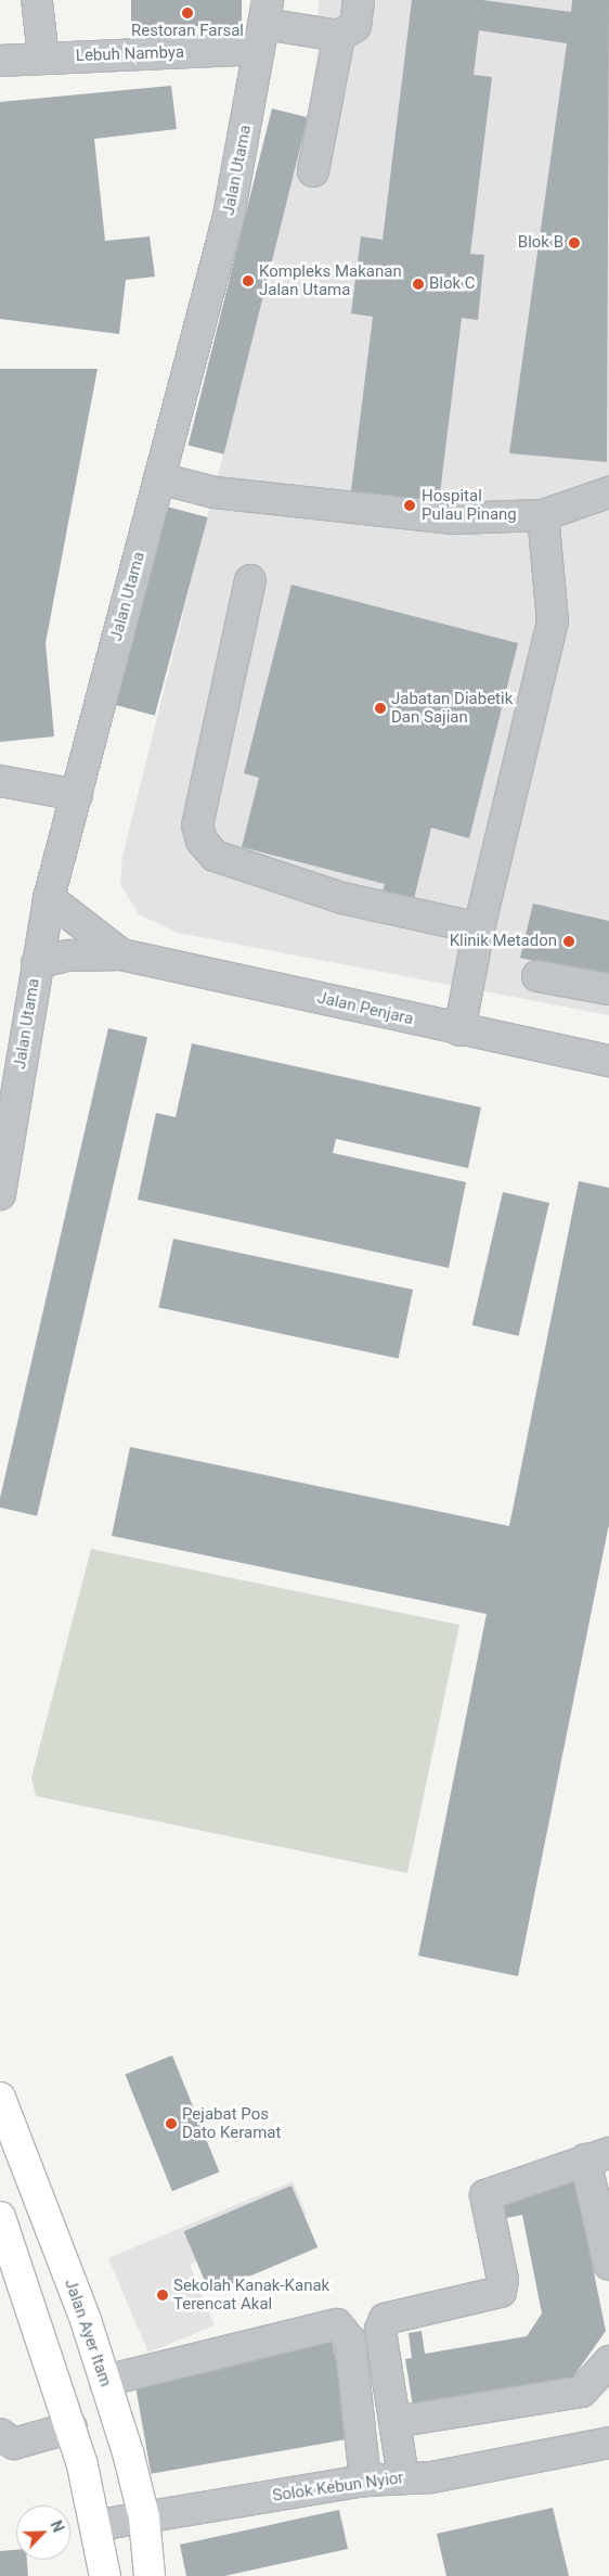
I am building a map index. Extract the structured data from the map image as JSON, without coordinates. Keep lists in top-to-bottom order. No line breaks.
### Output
{"streets":{"main road":["Jalan Ayer Itam"],"street":["Lebuh Nambya","Jalan Utama","Jalan Penjara","Solok Kebun Nyior"]},"crossings":[["Lebuh Nambya","Jalan Utama"],["Jalan Utama","Jalan Penjara"],["Jalan Ayer Itam","Solok Kebun Nyior"]],"places":["Restoran Farsal","Blok B","Kompleks Makanan Jalan Utama","Blok C","Hospital Pulau Pinang","Jabatan Diabetik Dan Sajian","Klinik Metadon","Pejabat Pos Dato Keramat","Sekolah Kanak-Kanak Terencat Akal"],"north":"top right"}
